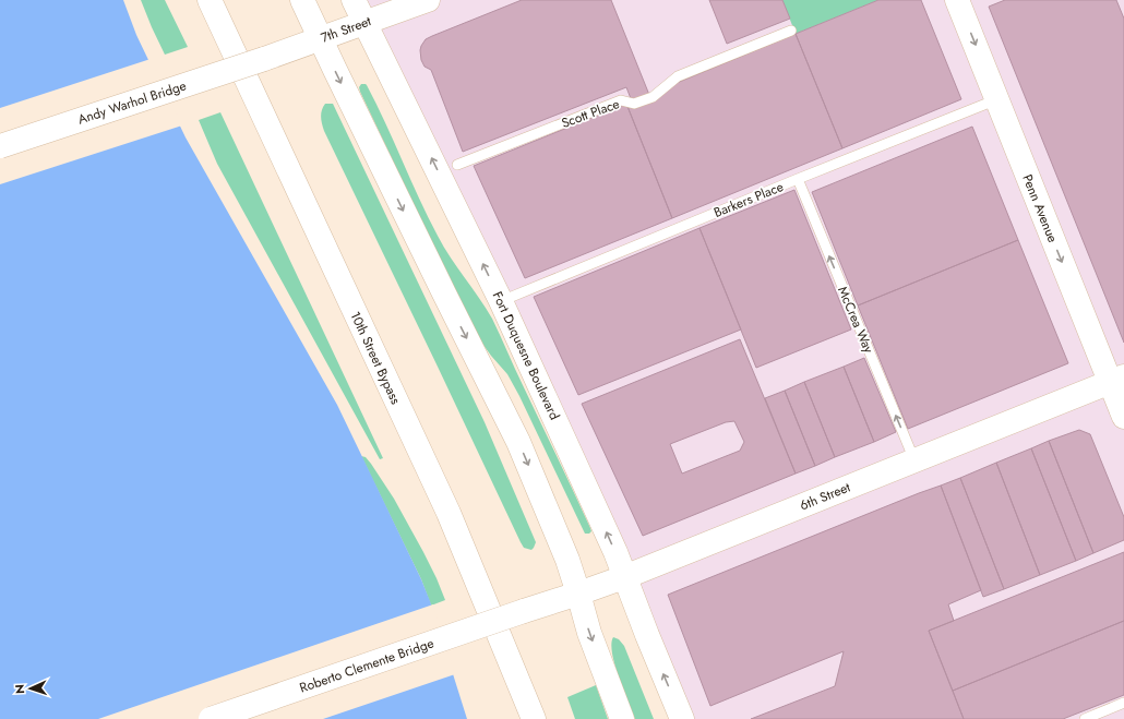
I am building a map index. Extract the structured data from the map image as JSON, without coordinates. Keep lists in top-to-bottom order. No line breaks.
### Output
{"streets":{"main road":["7th Street","Andy Warhol Bridge","Penn Avenue","Fort Duquesne Boulevard","10th Street Bypass","6th Street","Roberto Clemente Bridge"],"lane":["Scott Place","Barkers Place","McCrea Way"]},"crossings":[["7th Street","Andy Warhol Bridge"],["7th Street","Fort Duquesne Boulevard"],["Barkers Place","Penn Avenue"],["Barkers Place","McCrea Way"],["Barkers Place","Fort Duquesne Boulevard"],["Penn Avenue","6th Street"],["McCrea Way","6th Street"],["Fort Duquesne Boulevard","6th Street"],["6th Street","Roberto Clemente Bridge"]],"one_way":["Penn Avenue","McCrea Way"],"north":"left"}
